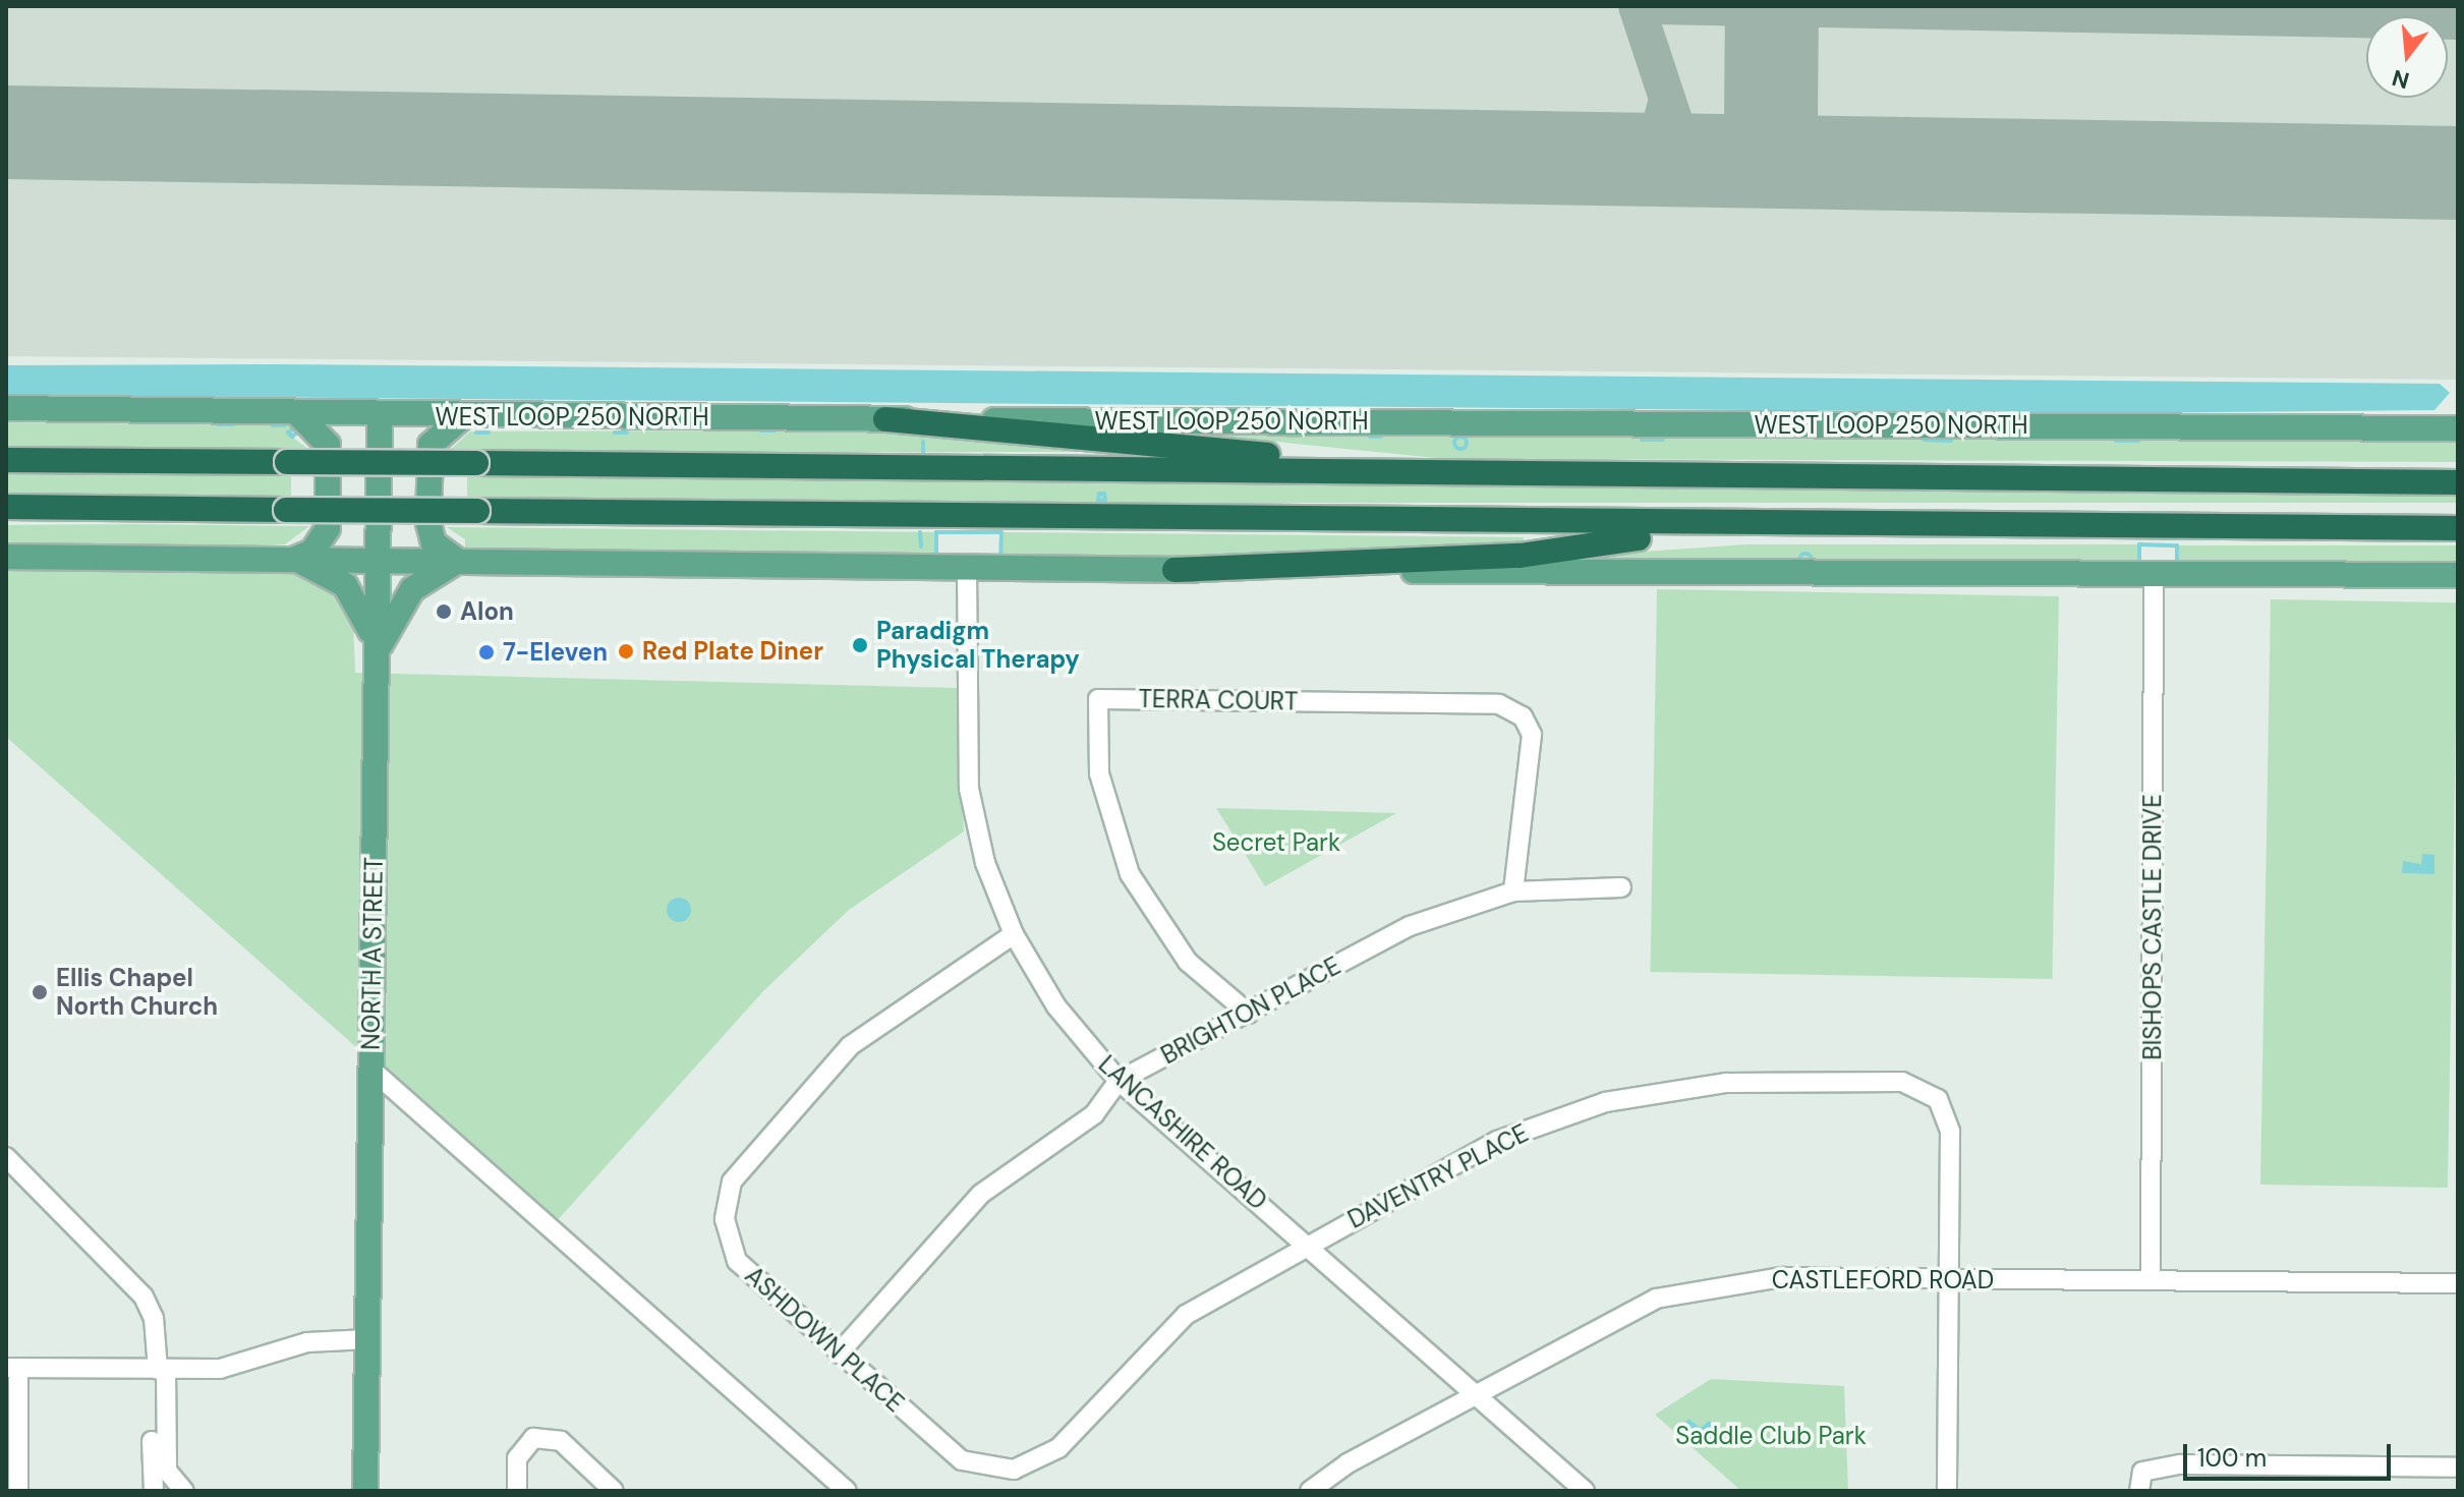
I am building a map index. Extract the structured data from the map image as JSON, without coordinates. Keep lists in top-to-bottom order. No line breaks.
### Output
{"streets":{"main road":["WEST LOOP 250 NORTH","NORTH A STREET"],"street":["TERRA COURT","BISHOPS CASTLE DRIVE","BRIGHTON PLACE","LANCASHIRE ROAD","DAVENTRY PLACE","CASTLEFORD ROAD","ASHDOWN PLACE"]},"crossings":[["WEST LOOP 250 NORTH","NORTH A STREET"],["TERRA COURT","BRIGHTON PLACE"],["BISHOPS CASTLE DRIVE","CASTLEFORD ROAD"],["BRIGHTON PLACE","LANCASHIRE ROAD"],["BRIGHTON PLACE","ASHDOWN PLACE"],["LANCASHIRE ROAD","DAVENTRY PLACE"],["LANCASHIRE ROAD","CASTLEFORD ROAD"],["LANCASHIRE ROAD","ASHDOWN PLACE"],["DAVENTRY PLACE","CASTLEFORD ROAD"],["DAVENTRY PLACE","ASHDOWN PLACE"]],"parks":["Secret Park","Saddle Club Park"],"places":["Alon","Paradigm Physical Therapy","Red Plate Diner","7-Eleven","Ellis Chapel North Church"],"scale_bar":"100 m","north":"bottom"}
